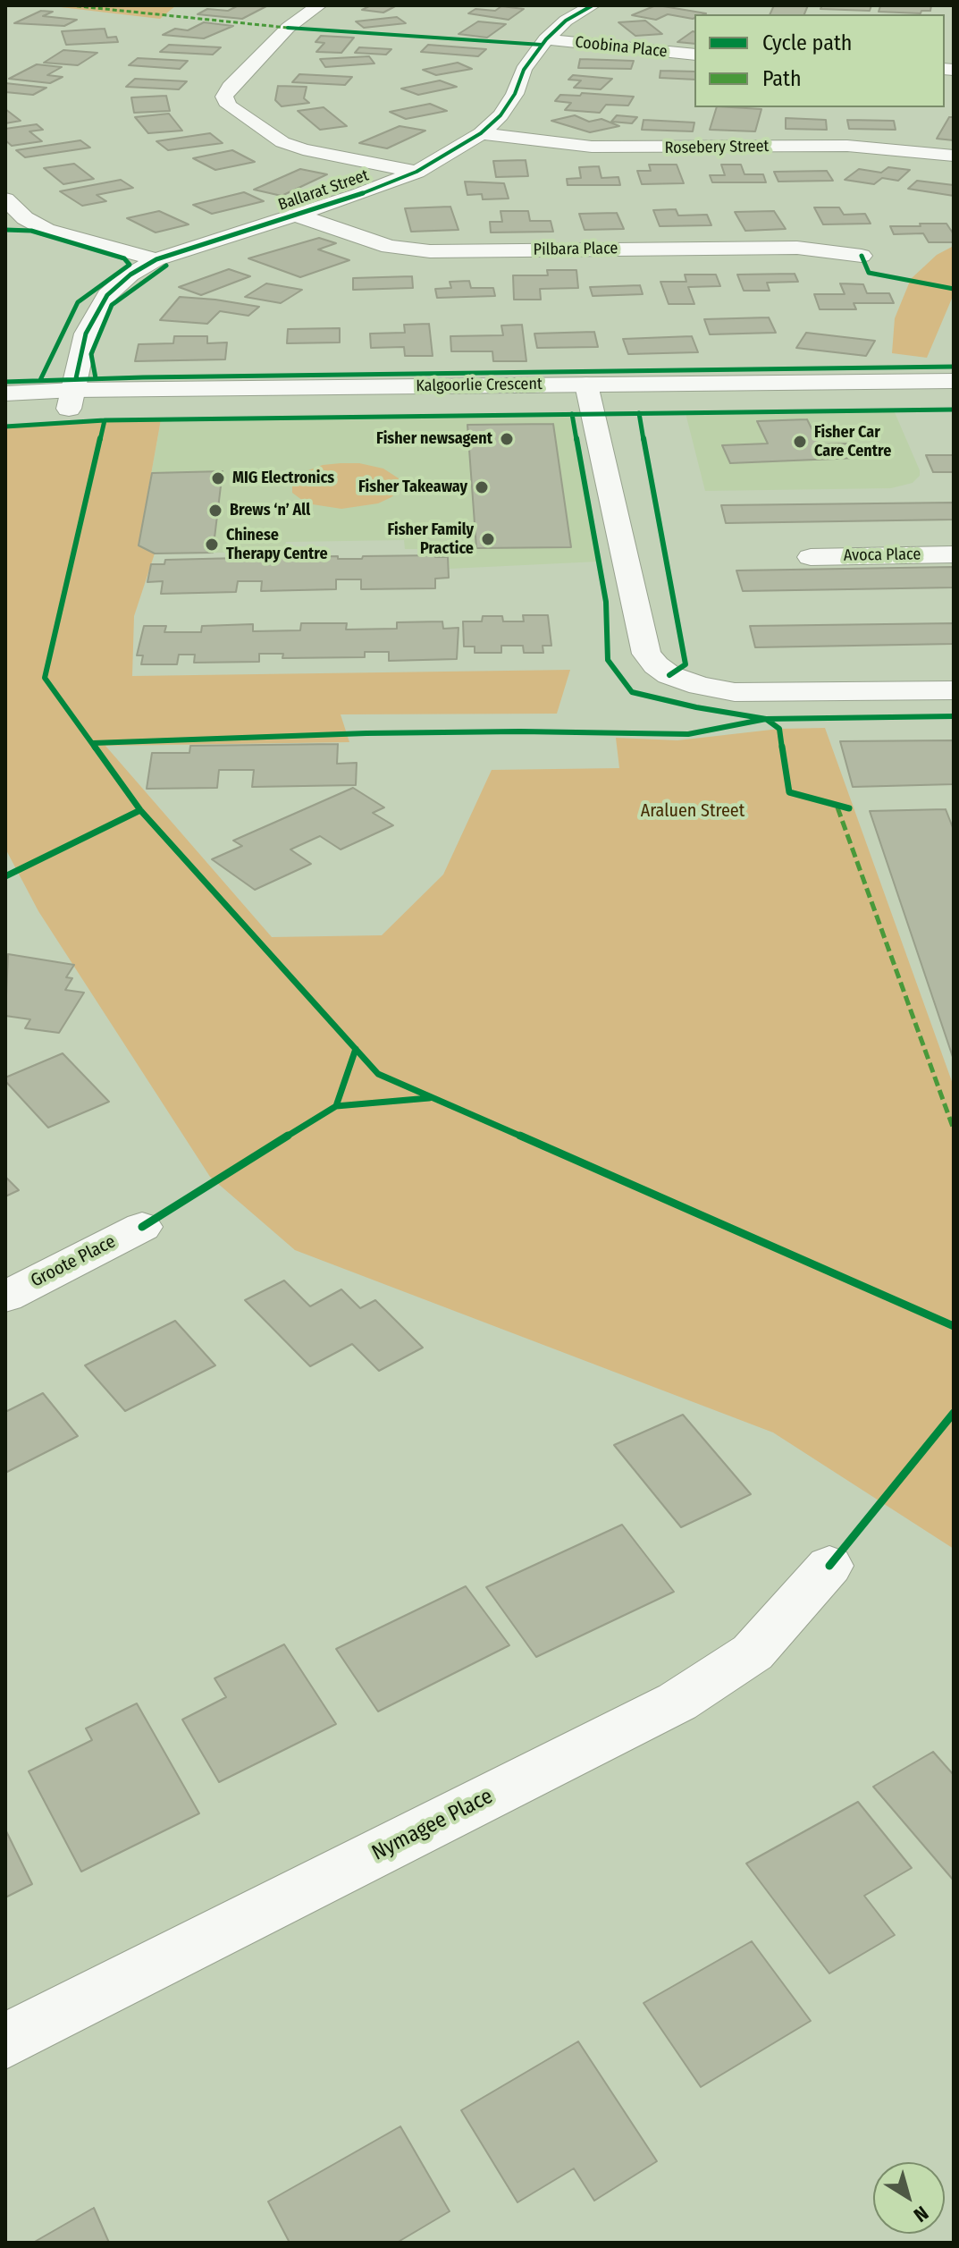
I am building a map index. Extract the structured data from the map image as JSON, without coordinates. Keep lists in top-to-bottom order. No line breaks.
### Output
{"streets":{"street":["Coobina Place","Rosebery Street","Ballarat Street","Pilbara Place","Kalgoorlie Crescent","Avoca Place","Groote Place","Nymagee Place"]},"crossings":[["Coobina Place","Ballarat Street"],["Rosebery Street","Ballarat Street"],["Ballarat Street","Pilbara Place"],["Ballarat Street","Kalgoorlie Crescent"]],"parks":["Araluen Street"],"places":["Fisher newsagent","Fisher Car Care Centre","MIG Electronics","Fisher Takeaway","Brews ‘n’ All","Fisher Family Practice","Chinese Therapy Centre"],"legend":["Cycle path","Path"],"north":"bottom right"}
